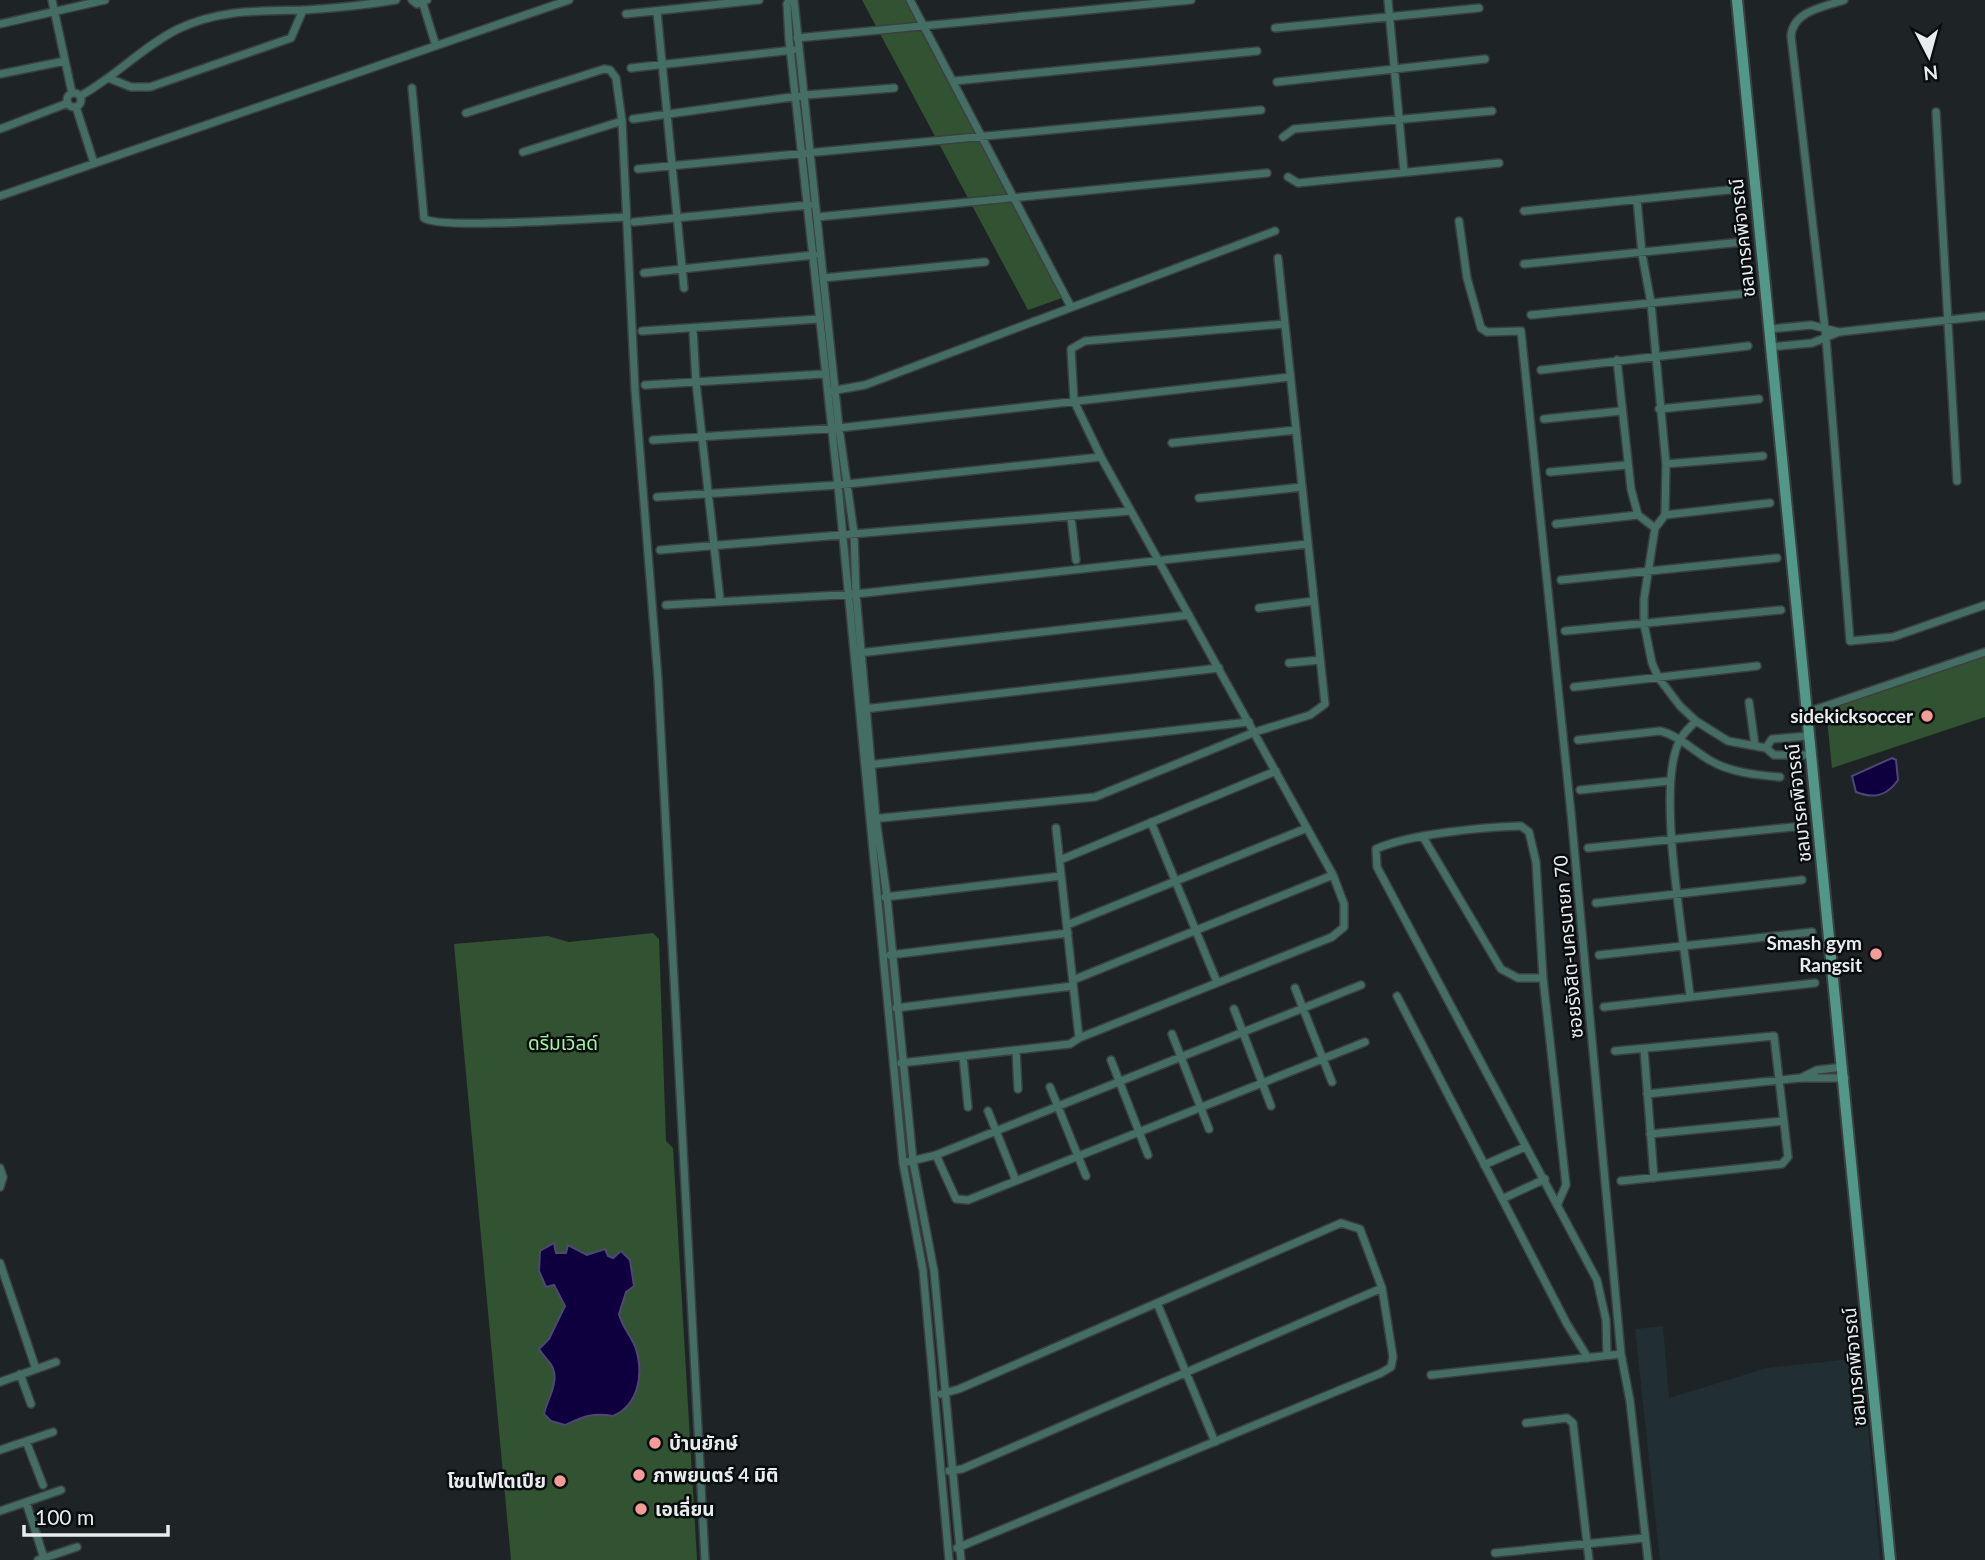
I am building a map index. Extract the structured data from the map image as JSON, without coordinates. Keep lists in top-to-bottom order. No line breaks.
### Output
{"streets":{"street":["ชลมารคพิจารณ์","ซอยรังสิต-นครนายก 70"]},"parks":["ดรีมเวิลด์"],"places":["sidekicksoccer","Smash gym Rangsit","บ้านยักษ์","ภาพยนตร์ 4 มิติ","โซนโฟโตเปีย","เอเลี่ยน"],"scale_bar":"100 m","north":"bottom"}
